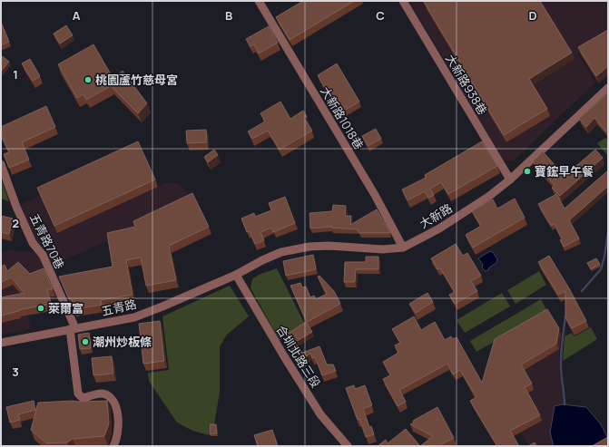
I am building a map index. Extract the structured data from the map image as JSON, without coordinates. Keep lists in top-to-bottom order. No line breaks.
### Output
{"streets":{"street":["大新路938巷","大新路1018巷","大新路","五青路70巷","五青路","合圳北路三段"]},"crossings":[["大新路938巷","大新路"],["大新路1018巷","大新路"],["大新路","五青路"],["大新路","合圳北路三段"],["五青路70巷","五青路"],["五青路","合圳北路三段"]],"places":["桃園蘆竹慈母宮","寶鋐早午餐","萊爾富","潮州炒板條"],"grid":{"columns":["A","B","C","D"],"rows":["1","2","3"]}}
